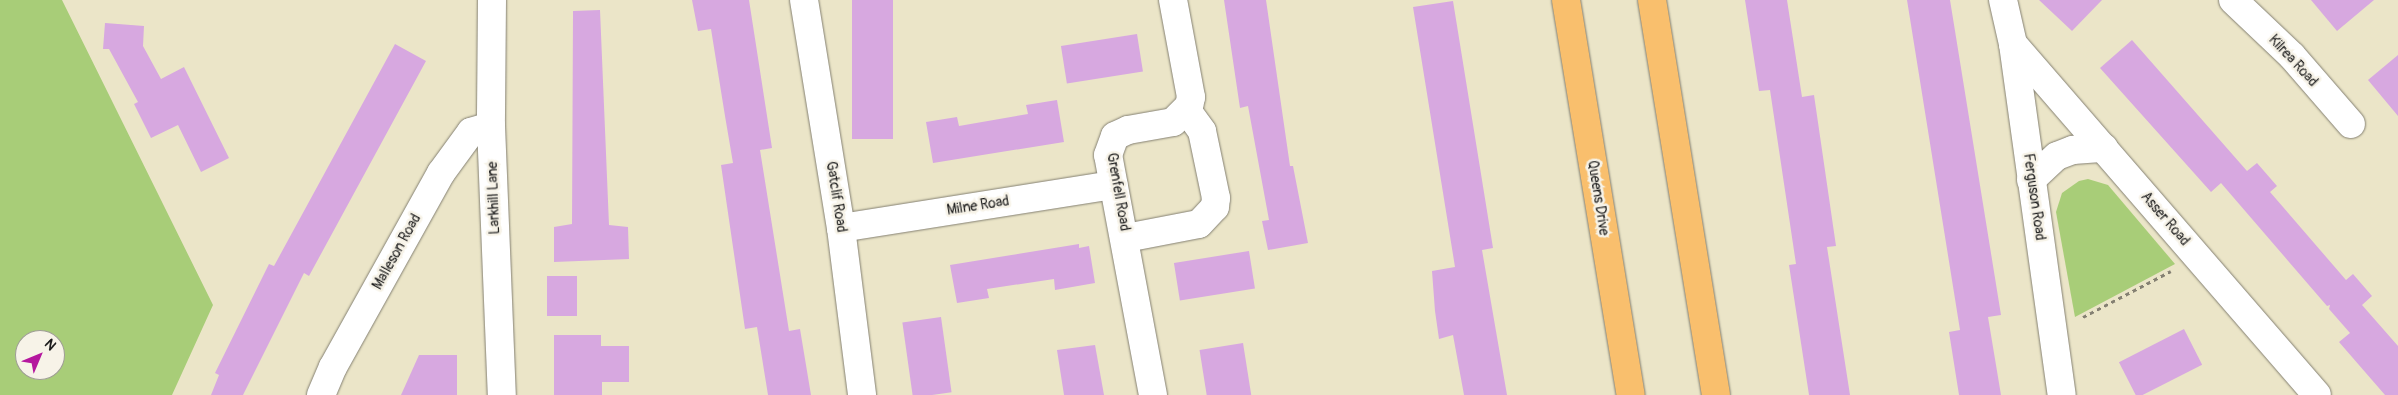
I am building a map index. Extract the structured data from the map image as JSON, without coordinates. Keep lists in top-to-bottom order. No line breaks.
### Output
{"streets":{"highway":["Queens Drive"],"street":["Kilrea Road","Grenfell Road","Gatclif Road","Ferguson Road","Larkhill Lane","Milne Road","Asser Road","Malleson Road"]},"crossings":[["Grenfell Road","Milne Road"],["Gatclif Road","Milne Road"],["Ferguson Road","Asser Road"],["Larkhill Lane","Malleson Road"]],"north":"top right"}
